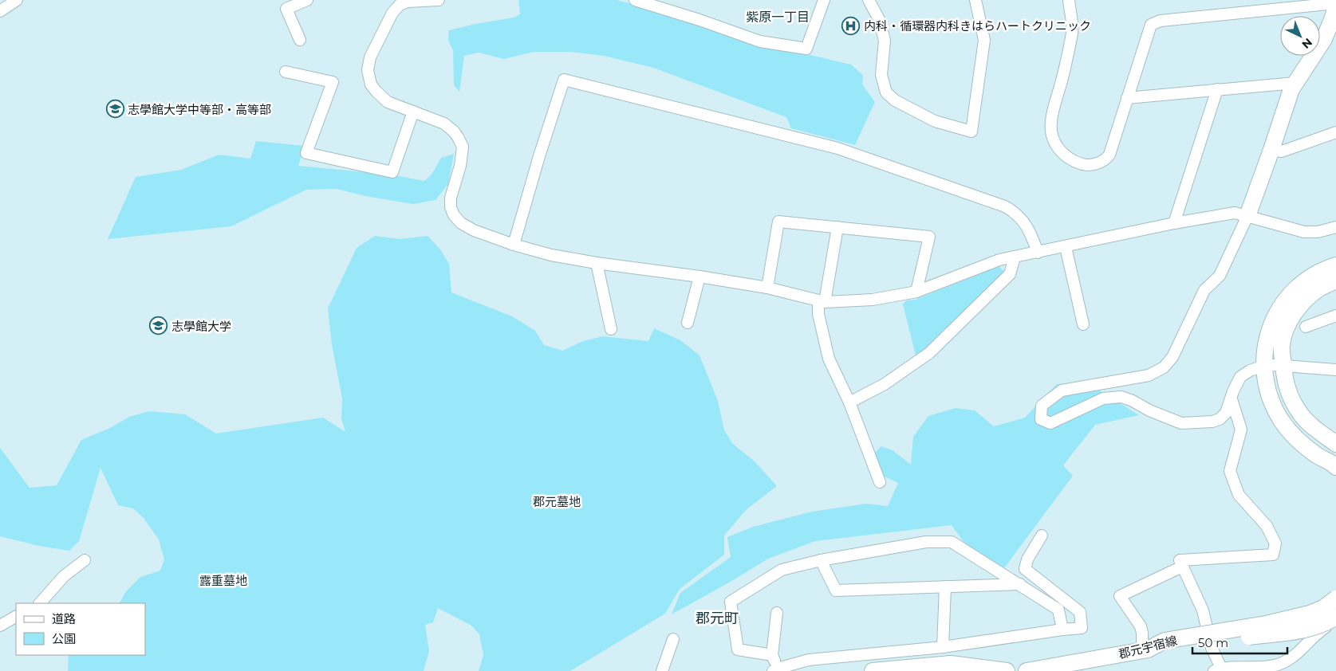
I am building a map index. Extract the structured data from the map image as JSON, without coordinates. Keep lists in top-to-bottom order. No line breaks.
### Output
{"streets":{"street":["郡元宇宿線"]},"districts":["紫原一丁目","郡元町"],"parks":["郡元墓地","露重墓地"],"places":{"hospital":["内科・循環器内科きはらハートクリニック"],"school or university":["志學館大学中等部・高等部","志學館大学"]},"legend":["道路","公園"],"scale_bar":"50 m","north":"bottom right"}
